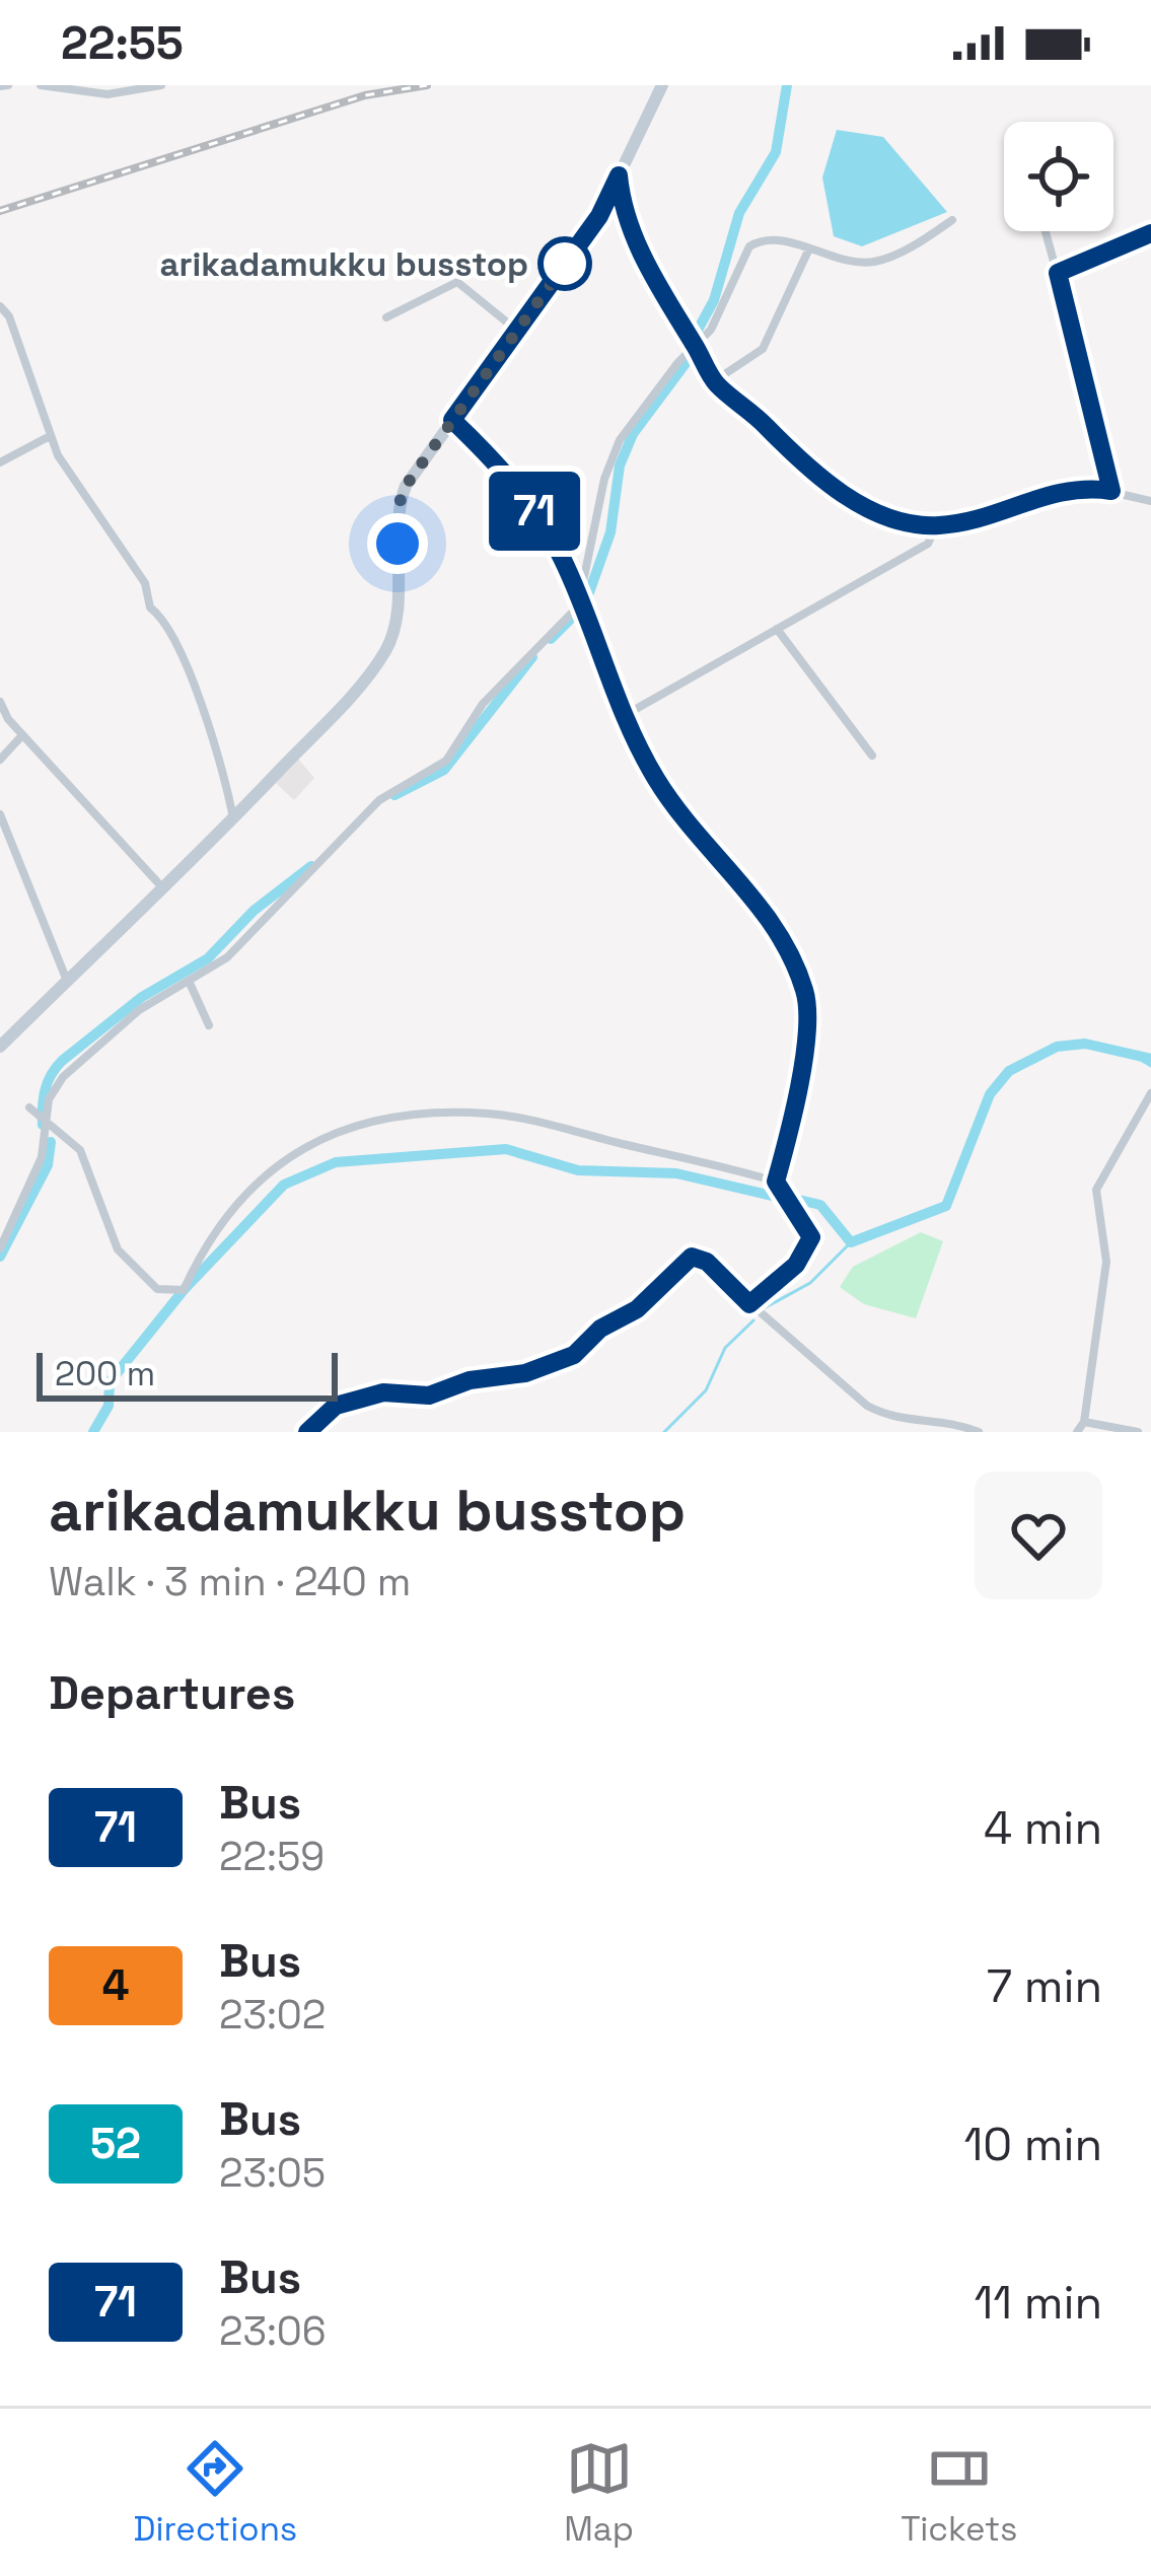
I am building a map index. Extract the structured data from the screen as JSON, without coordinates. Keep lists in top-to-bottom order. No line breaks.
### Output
{"places":["arikadamukku busstop"],"lines":["bus line 71"],"scale_bar":"200 m","page":{"status":"22:55","on_map":"71","scale":"200 m","heading":[["arikadamukku busstop","Walk · 3 min · 240 m"],"Departures"],"list":[{"mark":"71","name":"Bus","note":"22:59","value":"4 min"},{"mark":"4","name":"Bus","note":"23:02","value":"7 min"},{"mark":"52","name":"Bus","note":"23:05","value":"10 min"},{"mark":"71","name":"Bus","note":"23:06","value":"11 min"}],"tabs":["Directions","Map","Tickets"]}}
